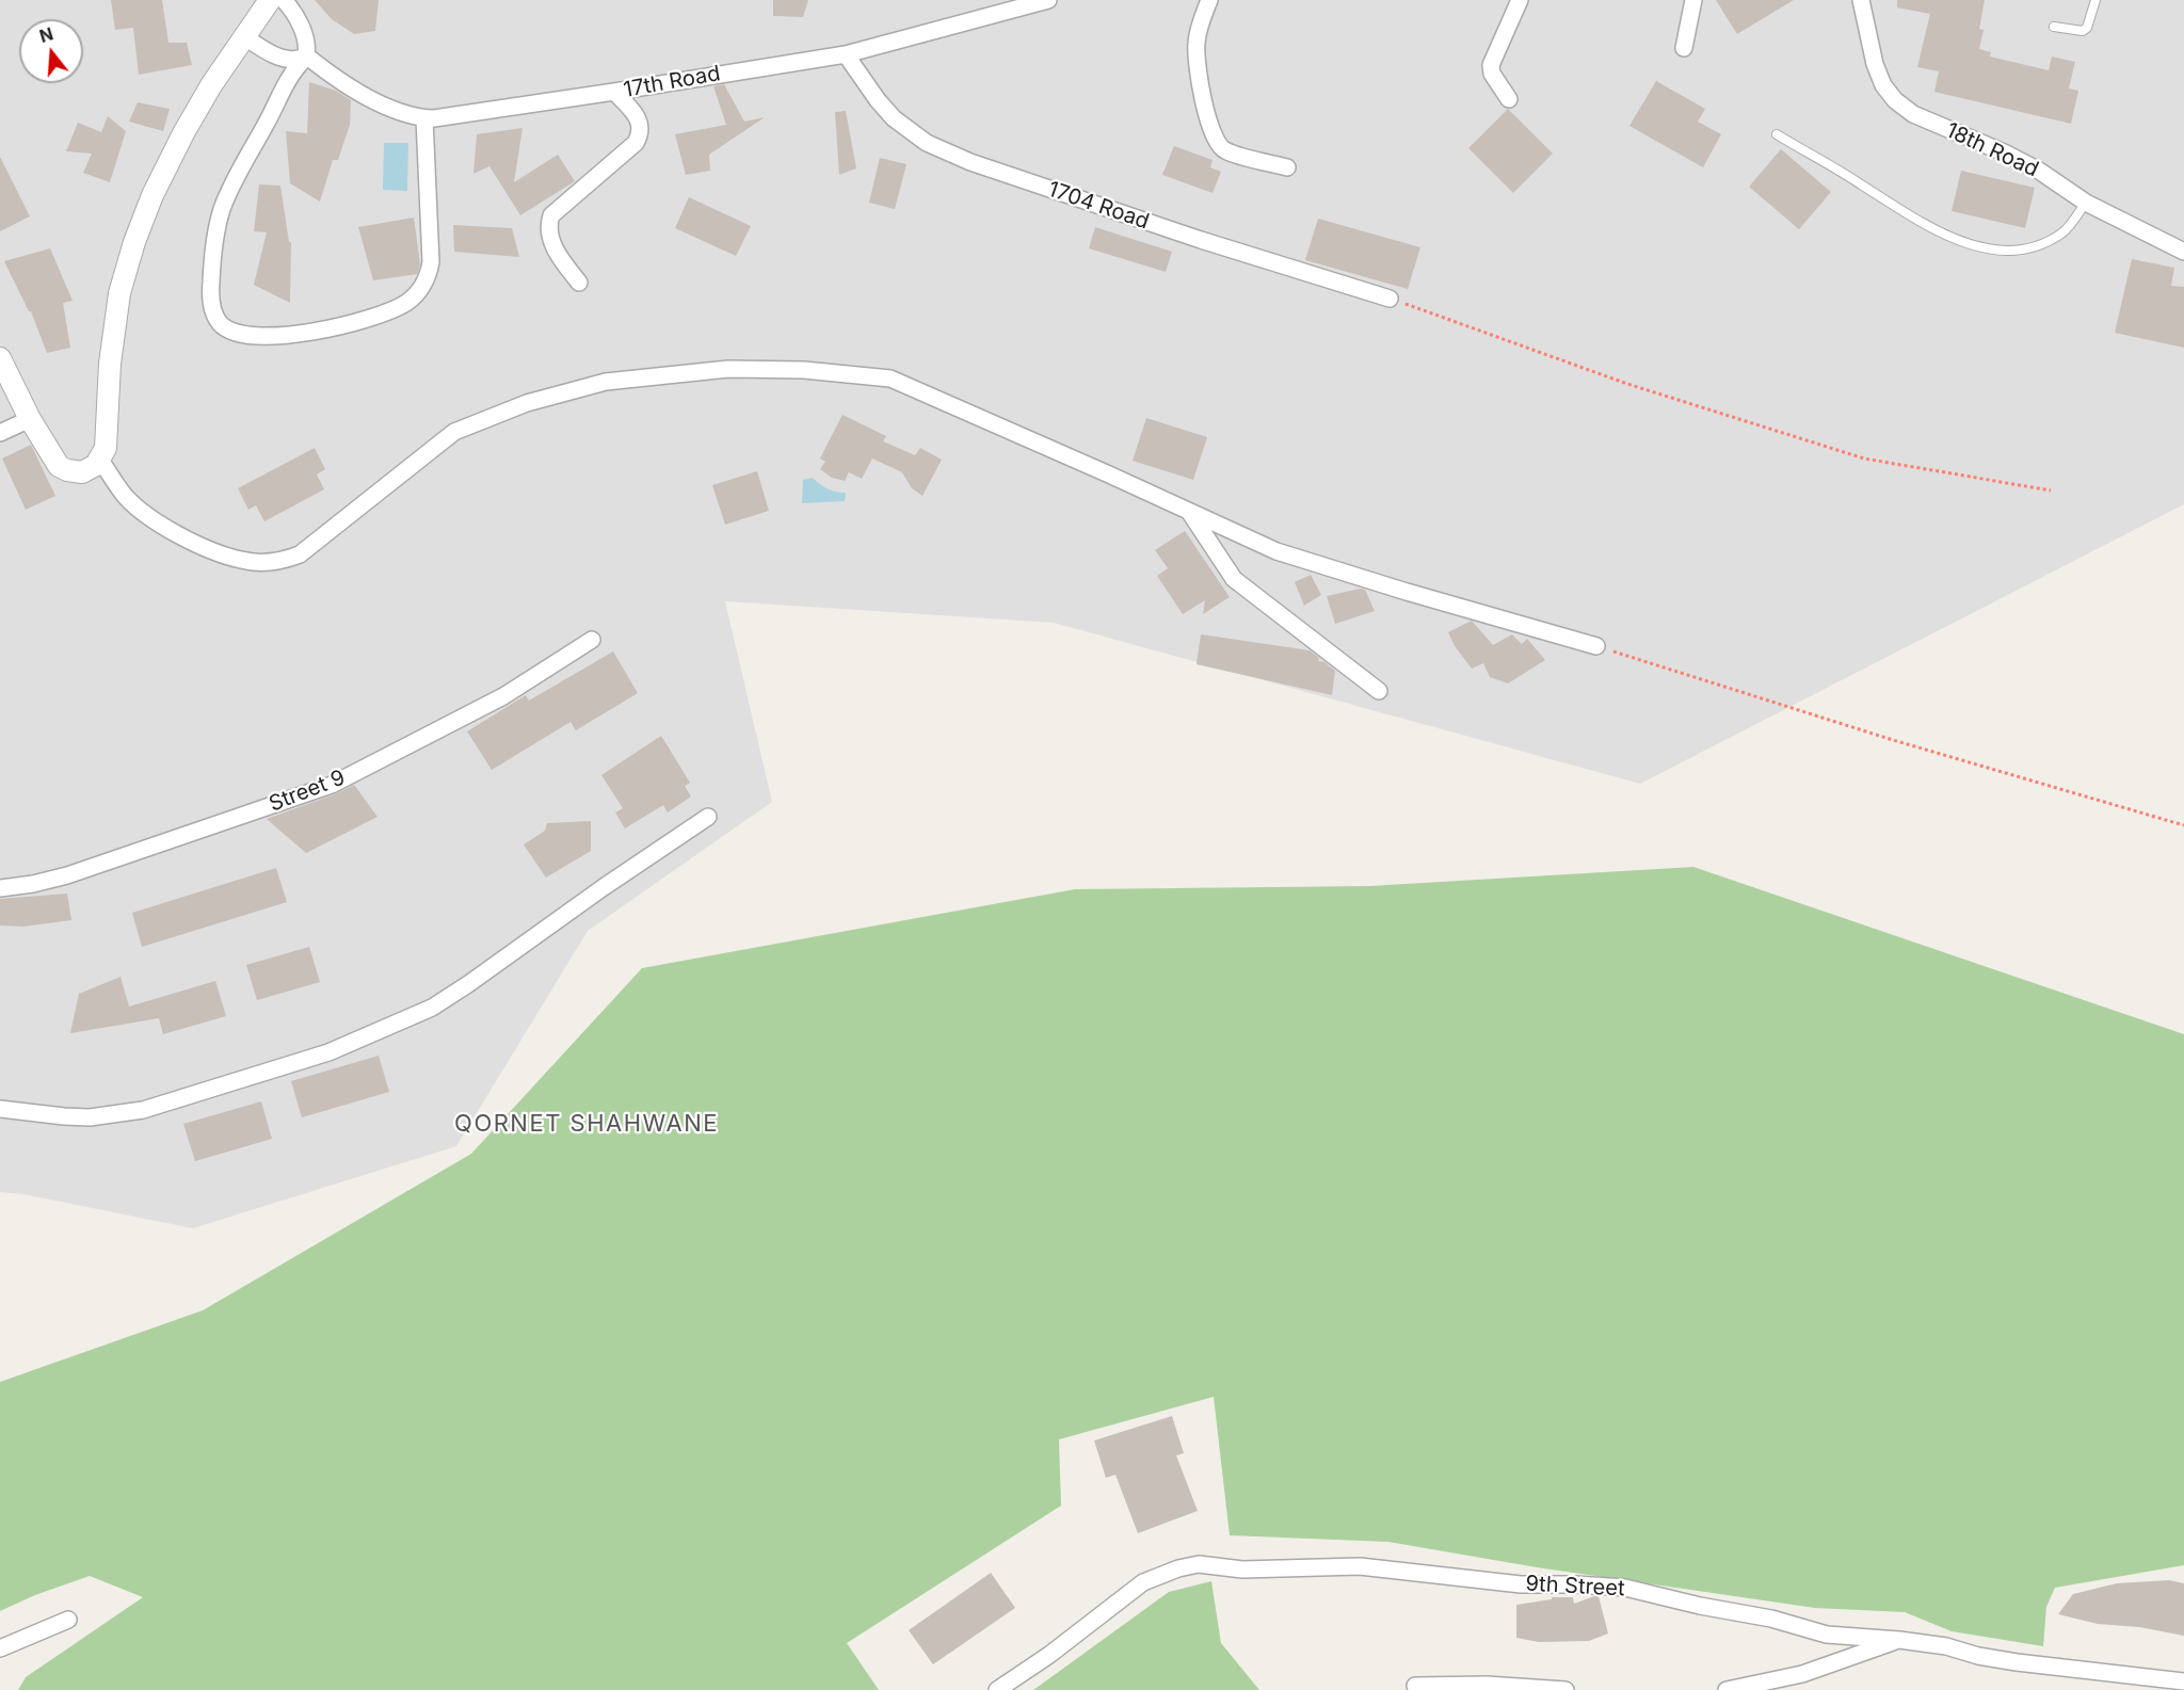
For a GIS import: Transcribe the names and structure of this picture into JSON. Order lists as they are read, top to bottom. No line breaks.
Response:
{"streets":{"street":["17th Road","18th Road","1704 Road","Street 9","9th Street"]},"crossings":[["17th Road","1704 Road"]],"districts":["QORNET SHAHWANE"],"north":"top"}
